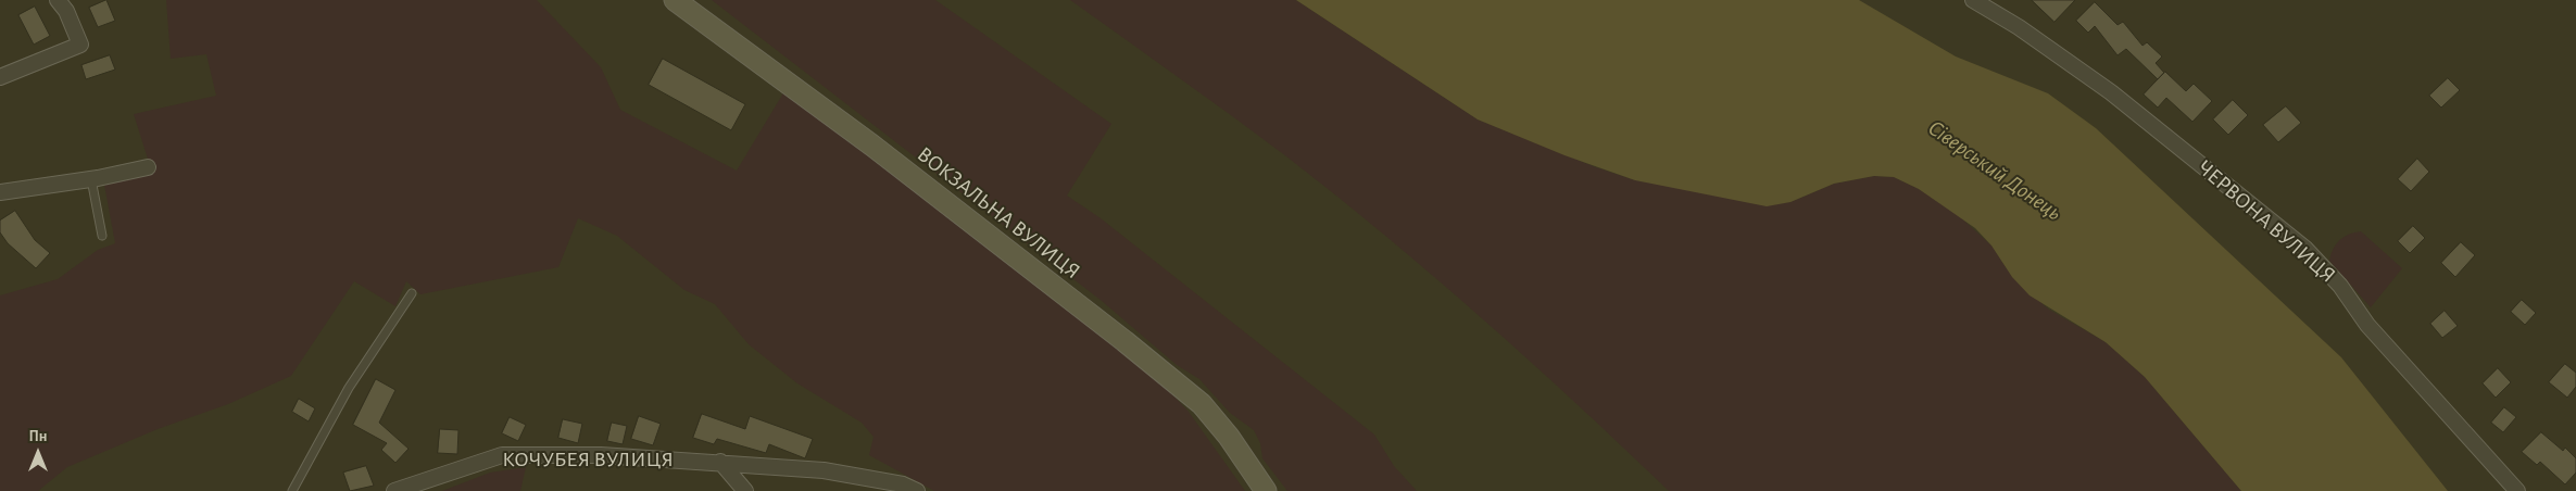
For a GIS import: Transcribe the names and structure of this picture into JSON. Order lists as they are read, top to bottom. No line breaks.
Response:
{"streets":{"main road":["ВОКЗАЛЬНА ВУЛИЦЯ"],"street":["ЧЕРВОНА ВУЛИЦЯ","КОЧУБЕЯ ВУЛИЦЯ"]},"water":["Сіверський Донець"],"north":"top"}
